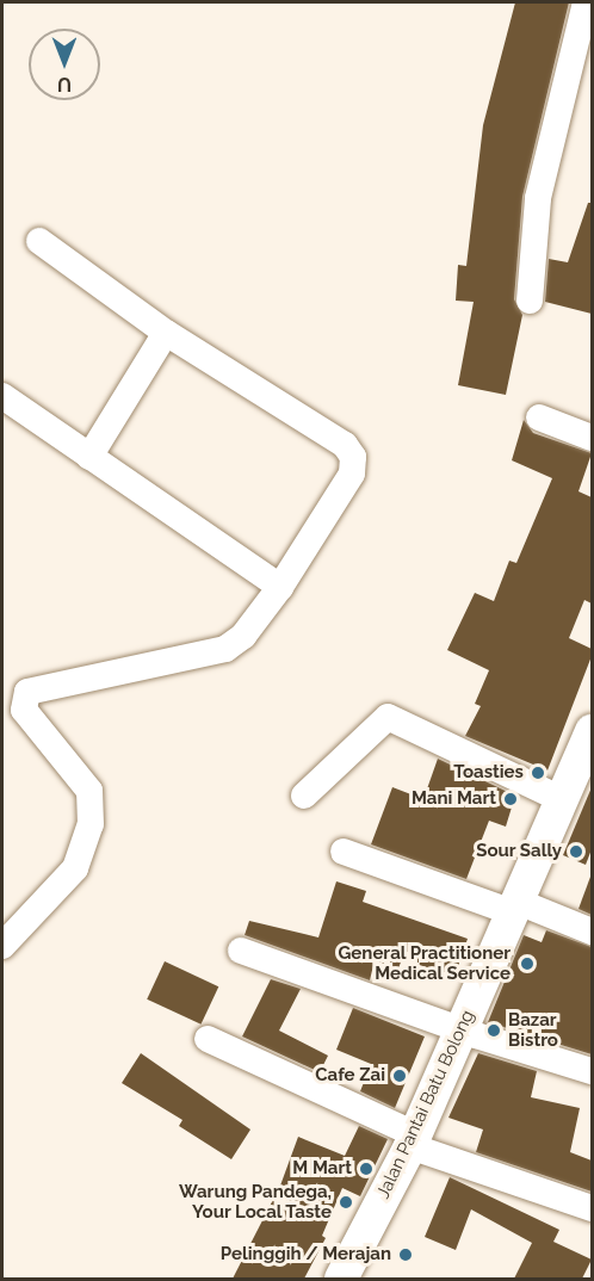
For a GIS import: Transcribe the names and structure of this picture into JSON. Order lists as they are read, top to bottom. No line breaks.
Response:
{"streets":{"street":["Jalan Pantai Batu Bolong"]},"places":["Toasties","Mani Mart","Sour Sally","General Practitioner Medical Service","Bazar Bistro","Cafe Zai","M Mart","Warung Pandega, Your Local Taste","Pelinggih / Merajan"],"north":"bottom"}
